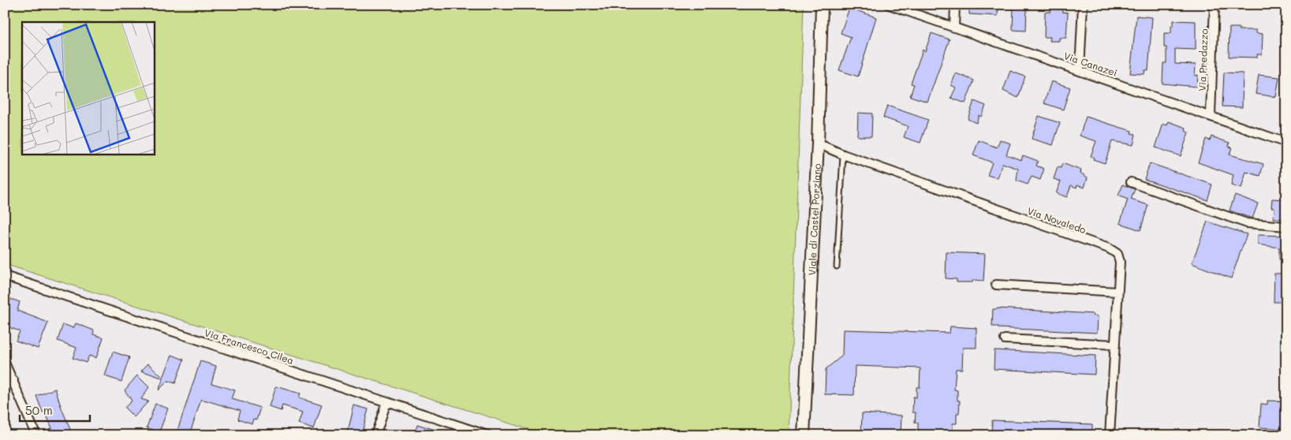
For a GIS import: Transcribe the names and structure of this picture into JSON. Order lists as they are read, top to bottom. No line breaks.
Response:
{"streets":{"street":["Via Predazzo","Via Canazei","Viale di Castel Porziano","Via Novaledo","Via Francesco Cilea"]},"crossings":[["Via Predazzo","Via Canazei"],["Viale di Castel Porziano","Via Novaledo"]],"scale_bar":"50 m"}
